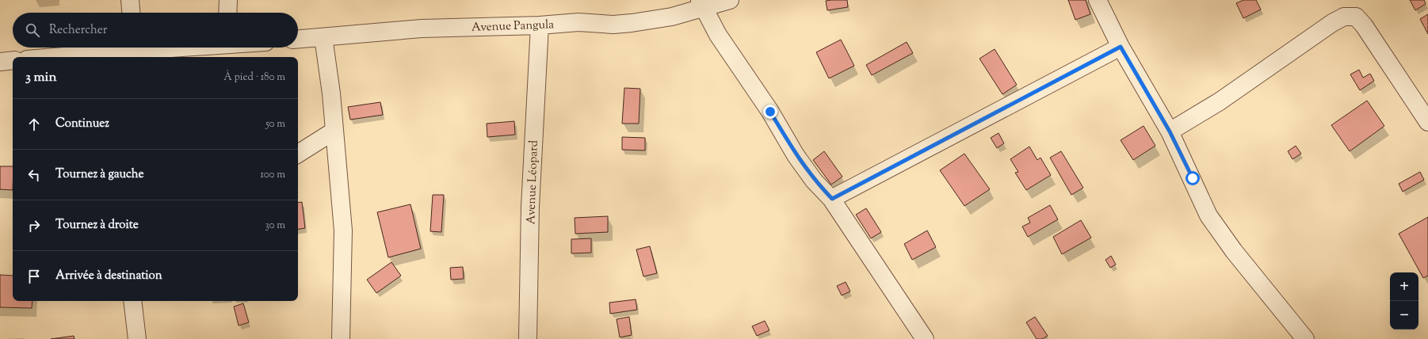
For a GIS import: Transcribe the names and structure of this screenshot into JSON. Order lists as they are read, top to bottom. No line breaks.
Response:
{"streets":{"street":["Avenue Pangula","Avenue Léopard"]},"crossings":[["Avenue Pangula","Avenue Léopard"]],"page":{"search":"Rechercher","heading":["3 min","À pied · 180 m"],"list":[["Continuez","50 m"],["Tournez à gauche","100 m"],["Tournez à droite","30 m"],"Arrivée à destination"],"map_buttons":["+","−"]}}
